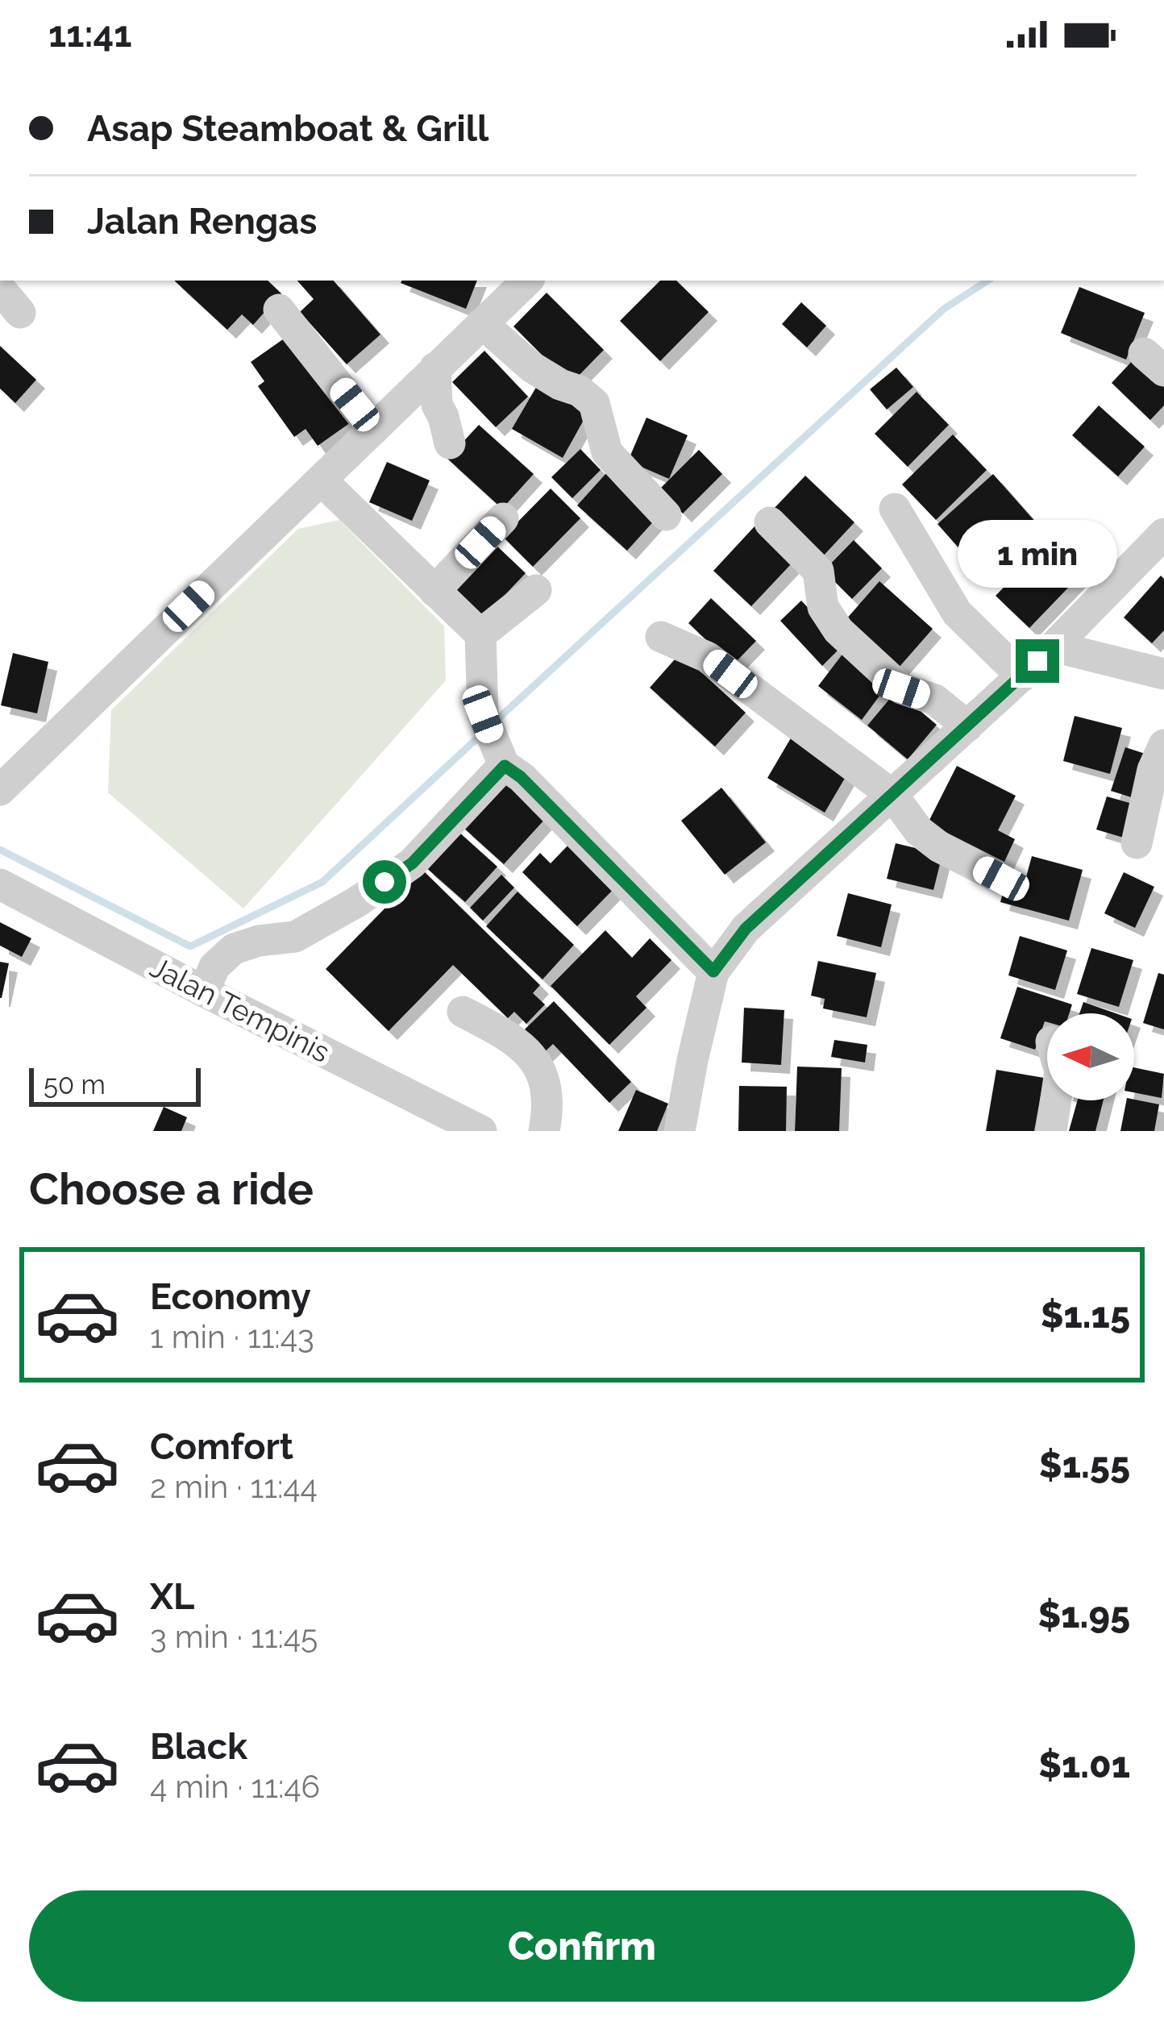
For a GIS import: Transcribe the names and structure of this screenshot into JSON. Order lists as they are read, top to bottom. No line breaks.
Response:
{"streets":{"street":["Jalan Tempinis"]},"scale_bar":"50 m","north":"left","page":{"status":"11:41","banner":["Asap Steamboat & Grill","Jalan Rengas"],"bubble":"1 min","scale":"50 m","heading":"Choose a ride","list":[{"name":"Economy","note":"1 min · 11:43","value":"$1.15"},{"name":"Comfort","note":"2 min · 11:44","value":"$1.55"},{"name":"XL","note":"3 min · 11:45","value":"$1.95"},{"name":"Black","note":"4 min · 11:46","value":"$1.01"}],"buttons":"Confirm"}}
